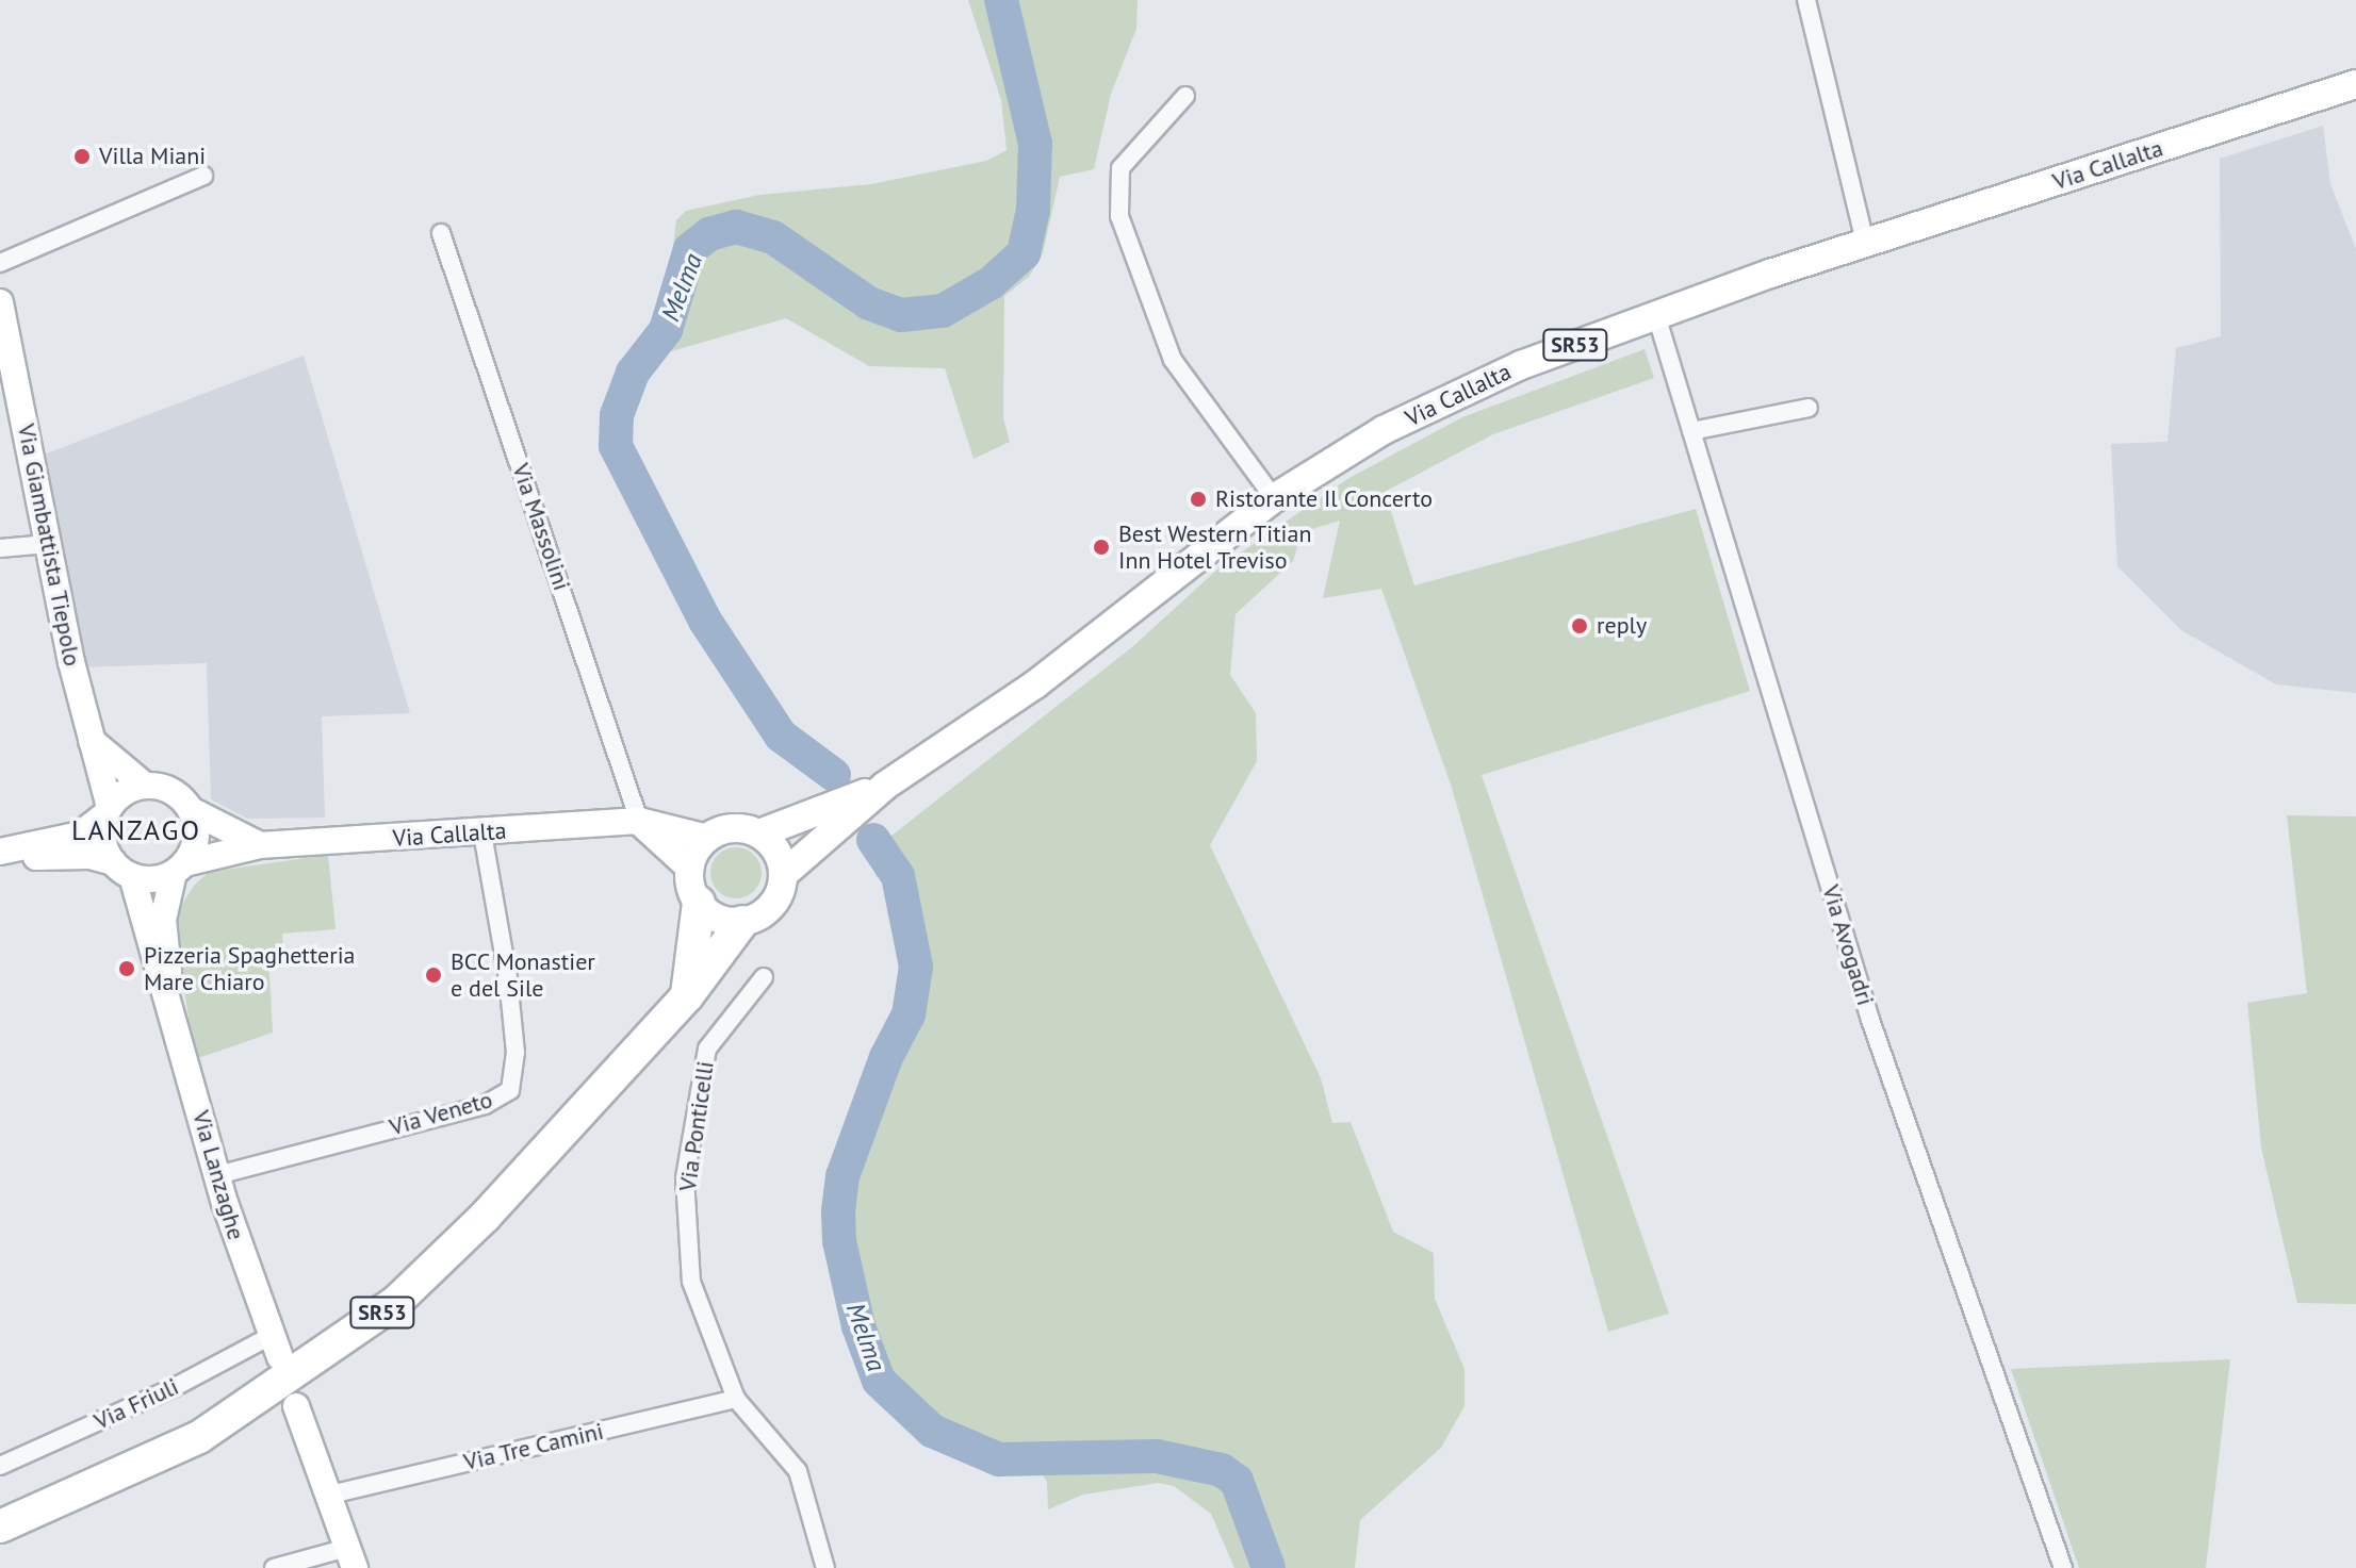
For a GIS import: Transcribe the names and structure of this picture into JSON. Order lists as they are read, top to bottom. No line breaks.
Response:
{"streets":{"highway":["SR53"],"main road":["Via Callalta"],"street":["Via Massolini","Via Giambattista Tiepolo","Via Avogadri","Via Veneto","Via Ponticelli","Via Lanzaghe","Via Friuli","Via Tre Camini"]},"crossings":[["Via Callalta","SR53"],["Via Callalta","Via Massolini"],["Via Callalta","Via Giambattista Tiepolo"],["Via Callalta","Via Avogadri"],["Via Callalta","Via Veneto"],["Via Callalta","Via Lanzaghe"],["Via Giambattista Tiepolo","Via Lanzaghe"],["Via Veneto","Via Lanzaghe"],["Via Ponticelli","Via Tre Camini"],["Via Lanzaghe","Via Friuli"]],"districts":["LANZAGO"],"water":["Melma"],"places":["Villa Miani","Ristorante Il Concerto","Best Western Titian Inn Hotel Treviso","reply","Pizzeria Spaghetteria Mare Chiaro","BCC Monastier e del Sile"]}
